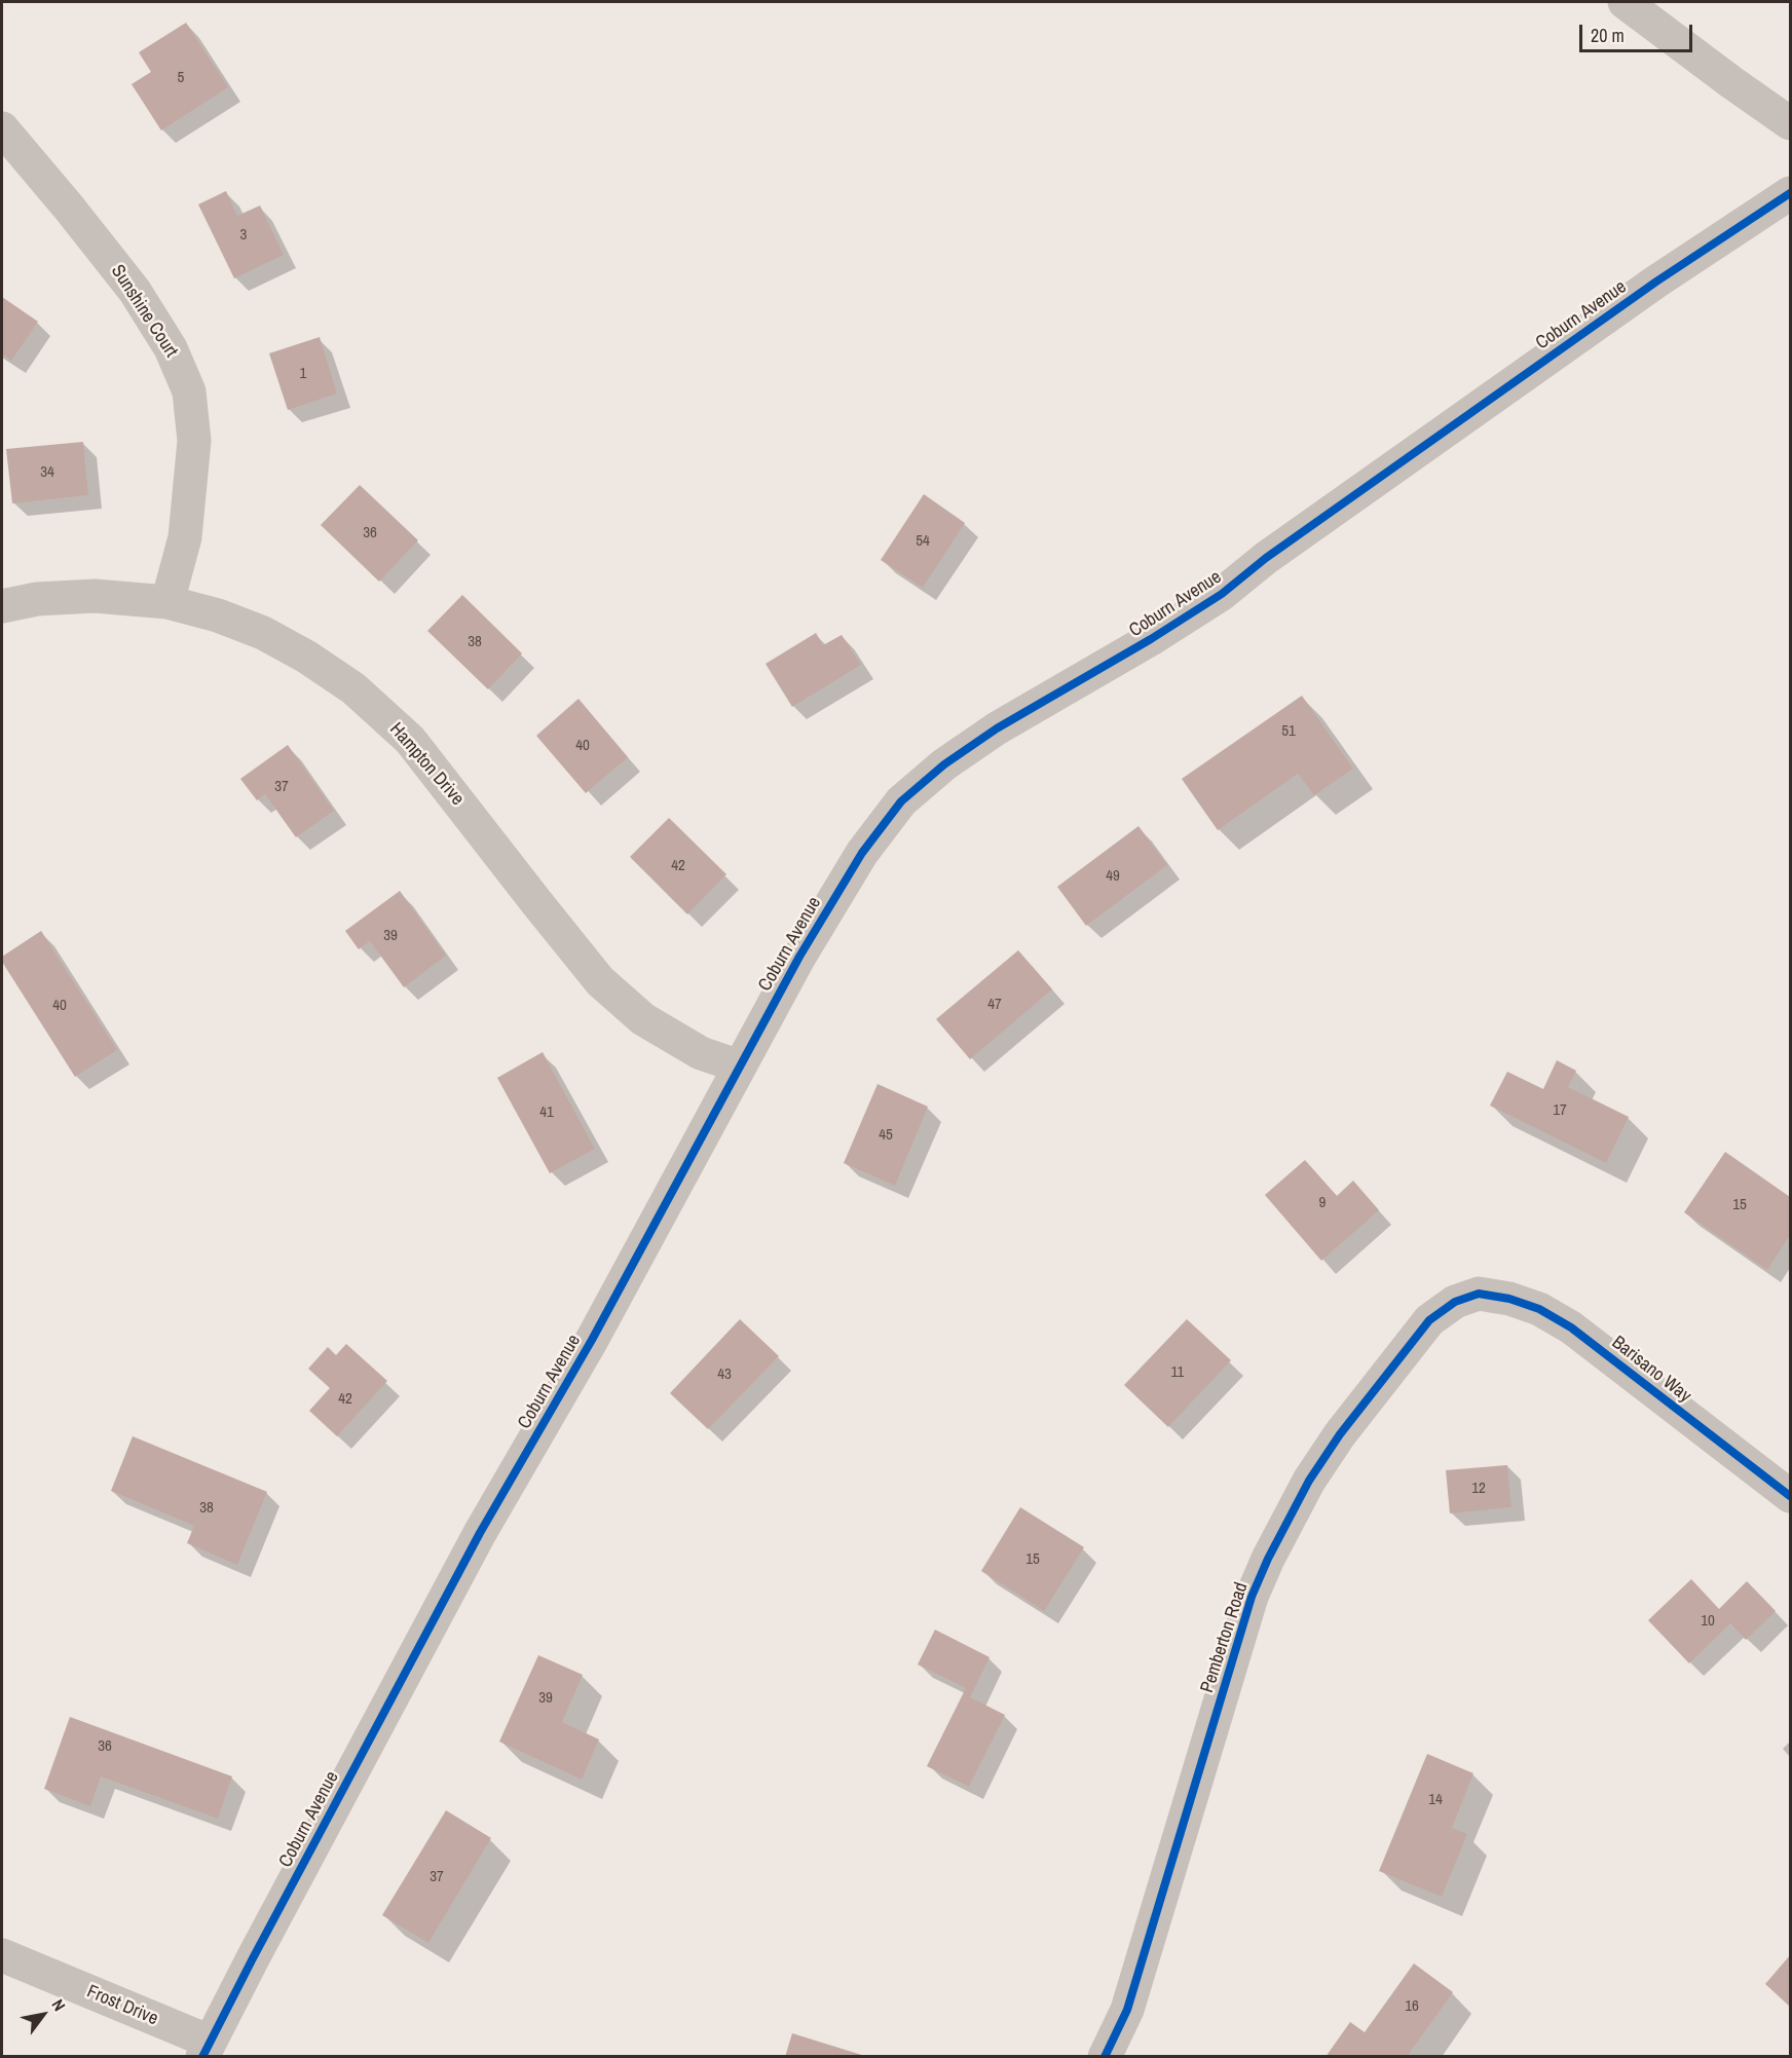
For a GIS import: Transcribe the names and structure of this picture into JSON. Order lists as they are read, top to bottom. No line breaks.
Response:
{"streets":{"street":["Sunshine Court","Coburn Avenue","Hampton Drive","Barisano Way","Pemberton Road","Frost Drive"]},"crossings":[["Sunshine Court","Hampton Drive"],["Coburn Avenue","Hampton Drive"],["Coburn Avenue","Frost Drive"],["Barisano Way","Pemberton Road"]],"house_numbers":["5","3","1","34","36","54","38","51","40","37","42","49","39","47","40","17","41","45","9","15","11","43","42","12","38","15","10","39","36","14","37","16"],"scale_bar":"20 m","north":"top right"}
